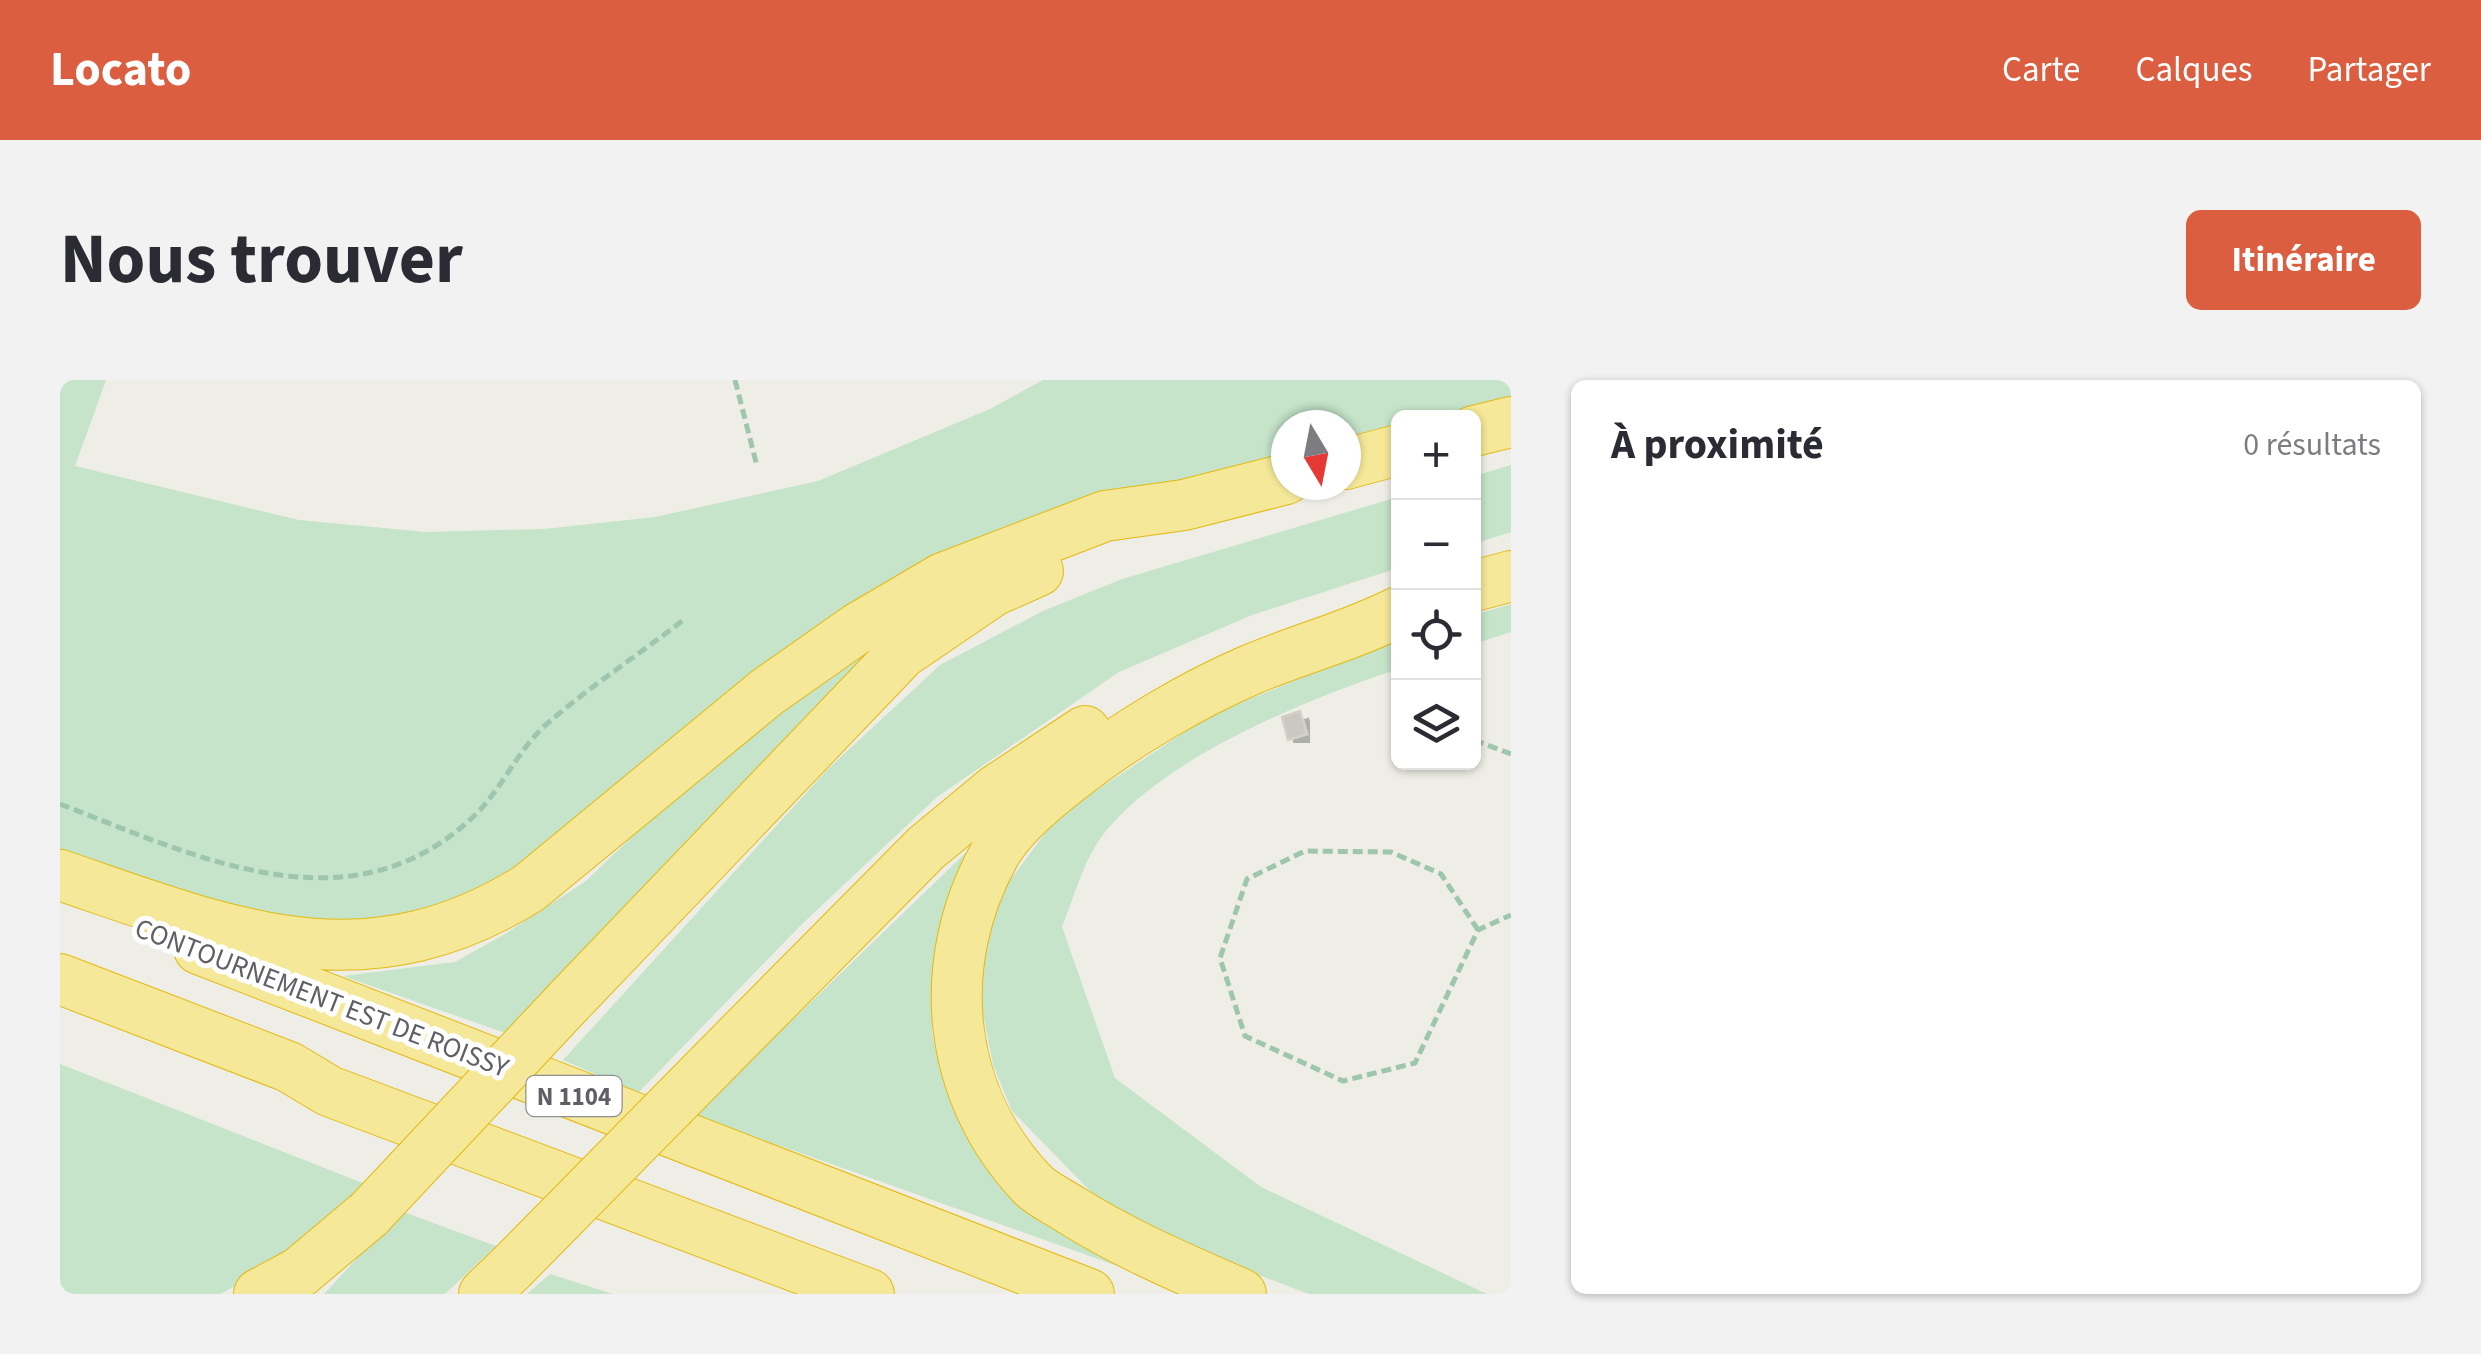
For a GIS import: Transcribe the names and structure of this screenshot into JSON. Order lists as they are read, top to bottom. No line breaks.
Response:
{"streets":{"highway":["CONTOURNEMENT EST DE ROISSY","N 1104"]},"north":"bottom","page":{"header":"Locato","nav":["Carte","Calques","Partager"],"title":"Nous trouver","buttons":"Itinéraire","heading":["À proximité","0 résultats"],"map_buttons":["+","−"]}}
